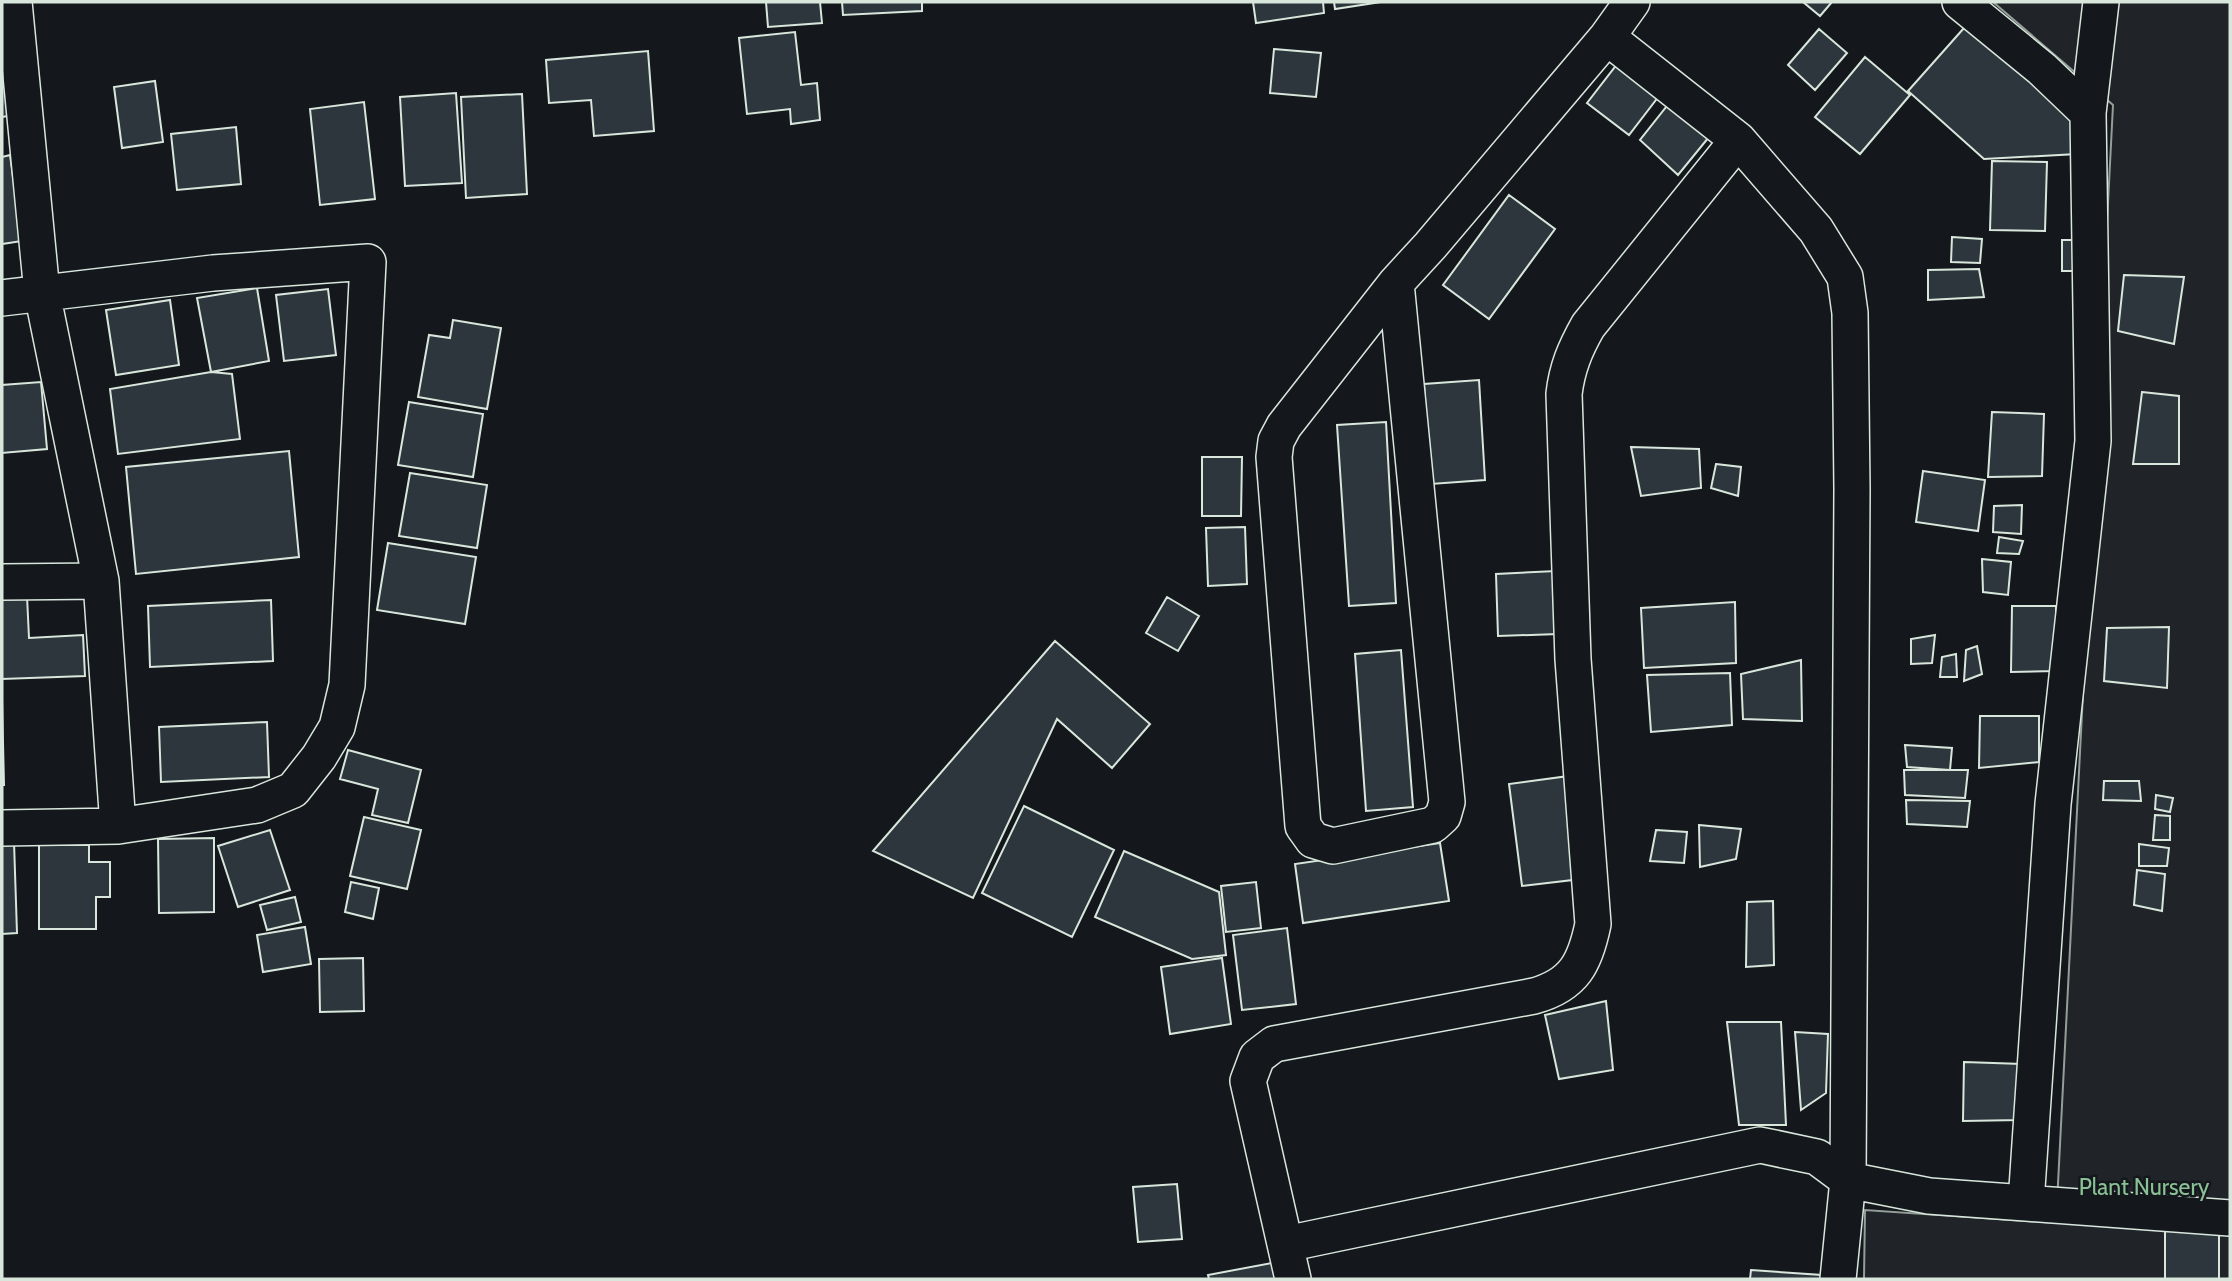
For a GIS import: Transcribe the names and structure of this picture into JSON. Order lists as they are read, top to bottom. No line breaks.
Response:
{"parks":["Plant Nursery"]}
